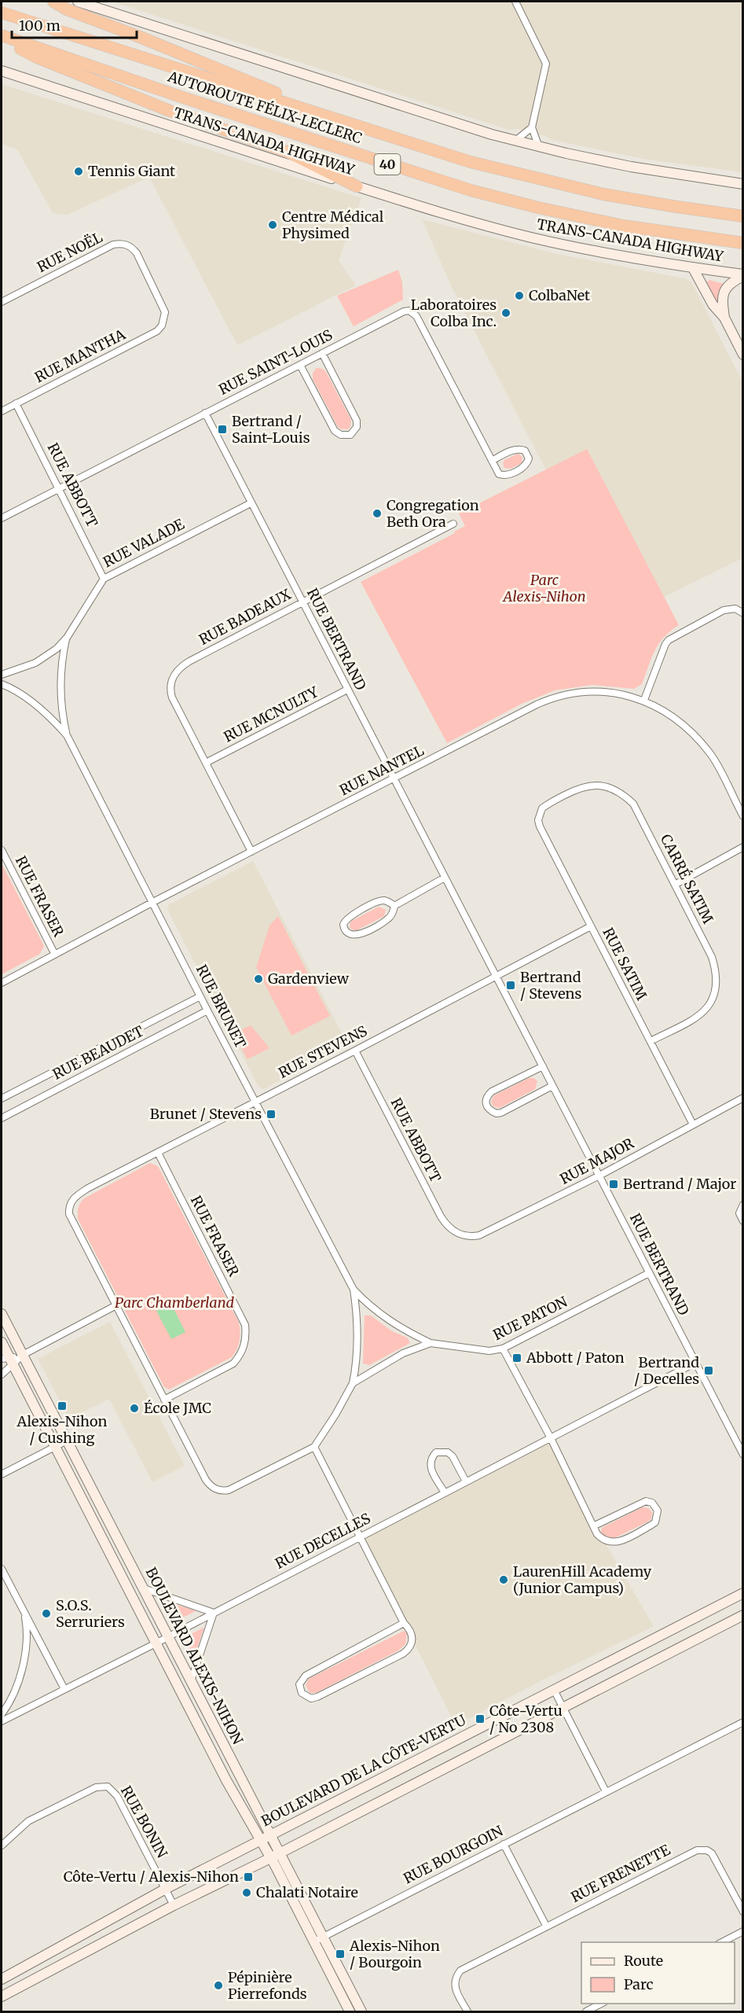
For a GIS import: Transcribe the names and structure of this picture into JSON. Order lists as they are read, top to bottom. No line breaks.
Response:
{"streets":{"highway":["AUTOROUTE FÉLIX-LECLERC","40"],"main road":["TRANS-CANADA HIGHWAY","BOULEVARD ALEXIS-NIHON","BOULEVARD DE LA CÔTE-VERTU"],"street":["RUE NOËL","RUE MANTHA","RUE SAINT-LOUIS","RUE ABBOTT","RUE VALADE","RUE BADEAUX","RUE BERTRAND","RUE MCNULTY","RUE NANTEL","CARRÉ SATIM","RUE FRASER","RUE SATIM","RUE BRUNET","RUE STEVENS","RUE BEAUDET","RUE MAJOR","RUE PATON","RUE DECELLES","RUE BONIN","RUE BOURGOIN","RUE FRENETTE"]},"crossings":[["RUE NOËL","RUE MANTHA"],["RUE MANTHA","RUE ABBOTT"],["RUE SAINT-LOUIS","RUE ABBOTT"],["RUE SAINT-LOUIS","RUE BERTRAND"],["RUE ABBOTT","RUE VALADE"],["RUE ABBOTT","RUE STEVENS"],["RUE ABBOTT","RUE MAJOR"],["RUE VALADE","RUE BERTRAND"],["RUE VALADE","RUE BRUNET"],["RUE BADEAUX","RUE BERTRAND"],["RUE BADEAUX","RUE MCNULTY"],["RUE BERTRAND","RUE MCNULTY"],["RUE BERTRAND","RUE NANTEL"],["RUE BERTRAND","RUE STEVENS"],["RUE BERTRAND","RUE MAJOR"],["RUE BERTRAND","RUE PATON"],["RUE BERTRAND","RUE DECELLES"],["RUE NANTEL","RUE FRASER"],["RUE NANTEL","RUE BRUNET"],["CARRÉ SATIM","RUE SATIM"],["RUE FRASER","RUE STEVENS"],["RUE SATIM","RUE STEVENS"],["RUE SATIM","RUE MAJOR"],["RUE BRUNET","RUE STEVENS"],["RUE BRUNET","RUE BEAUDET"],["RUE BRUNET","RUE PATON"],["RUE DECELLES","BOULEVARD ALEXIS-NIHON"],["BOULEVARD ALEXIS-NIHON","BOULEVARD DE LA CÔTE-VERTU"],["BOULEVARD ALEXIS-NIHON","RUE BOURGOIN"],["BOULEVARD DE LA CÔTE-VERTU","RUE BONIN"]],"parks":["Parc Alexis-Nihon","Parc Chamberland"],"places":{"other":["Tennis Giant","Centre Médical Physimed","ColbaNet","Laboratoires Colba Inc.","Congregation Beth Ora","Gardenview","École JMC","LaurenHill Academy (Junior Campus)","S.O.S. Serruriers","Chalati Notaire","Pépinière Pierrefonds"],"transit":["Bertrand / Saint-Louis","Bertrand / Stevens","Brunet / Stevens","Bertrand / Major","Abbott / Paton","Bertrand / Decelles","Alexis-Nihon / Cushing","Côte-Vertu / No 2308","Côte-Vertu / Alexis-Nihon","Alexis-Nihon / Bourgoin"]},"legend":["Route","Parc"],"scale_bar":"100 m"}
